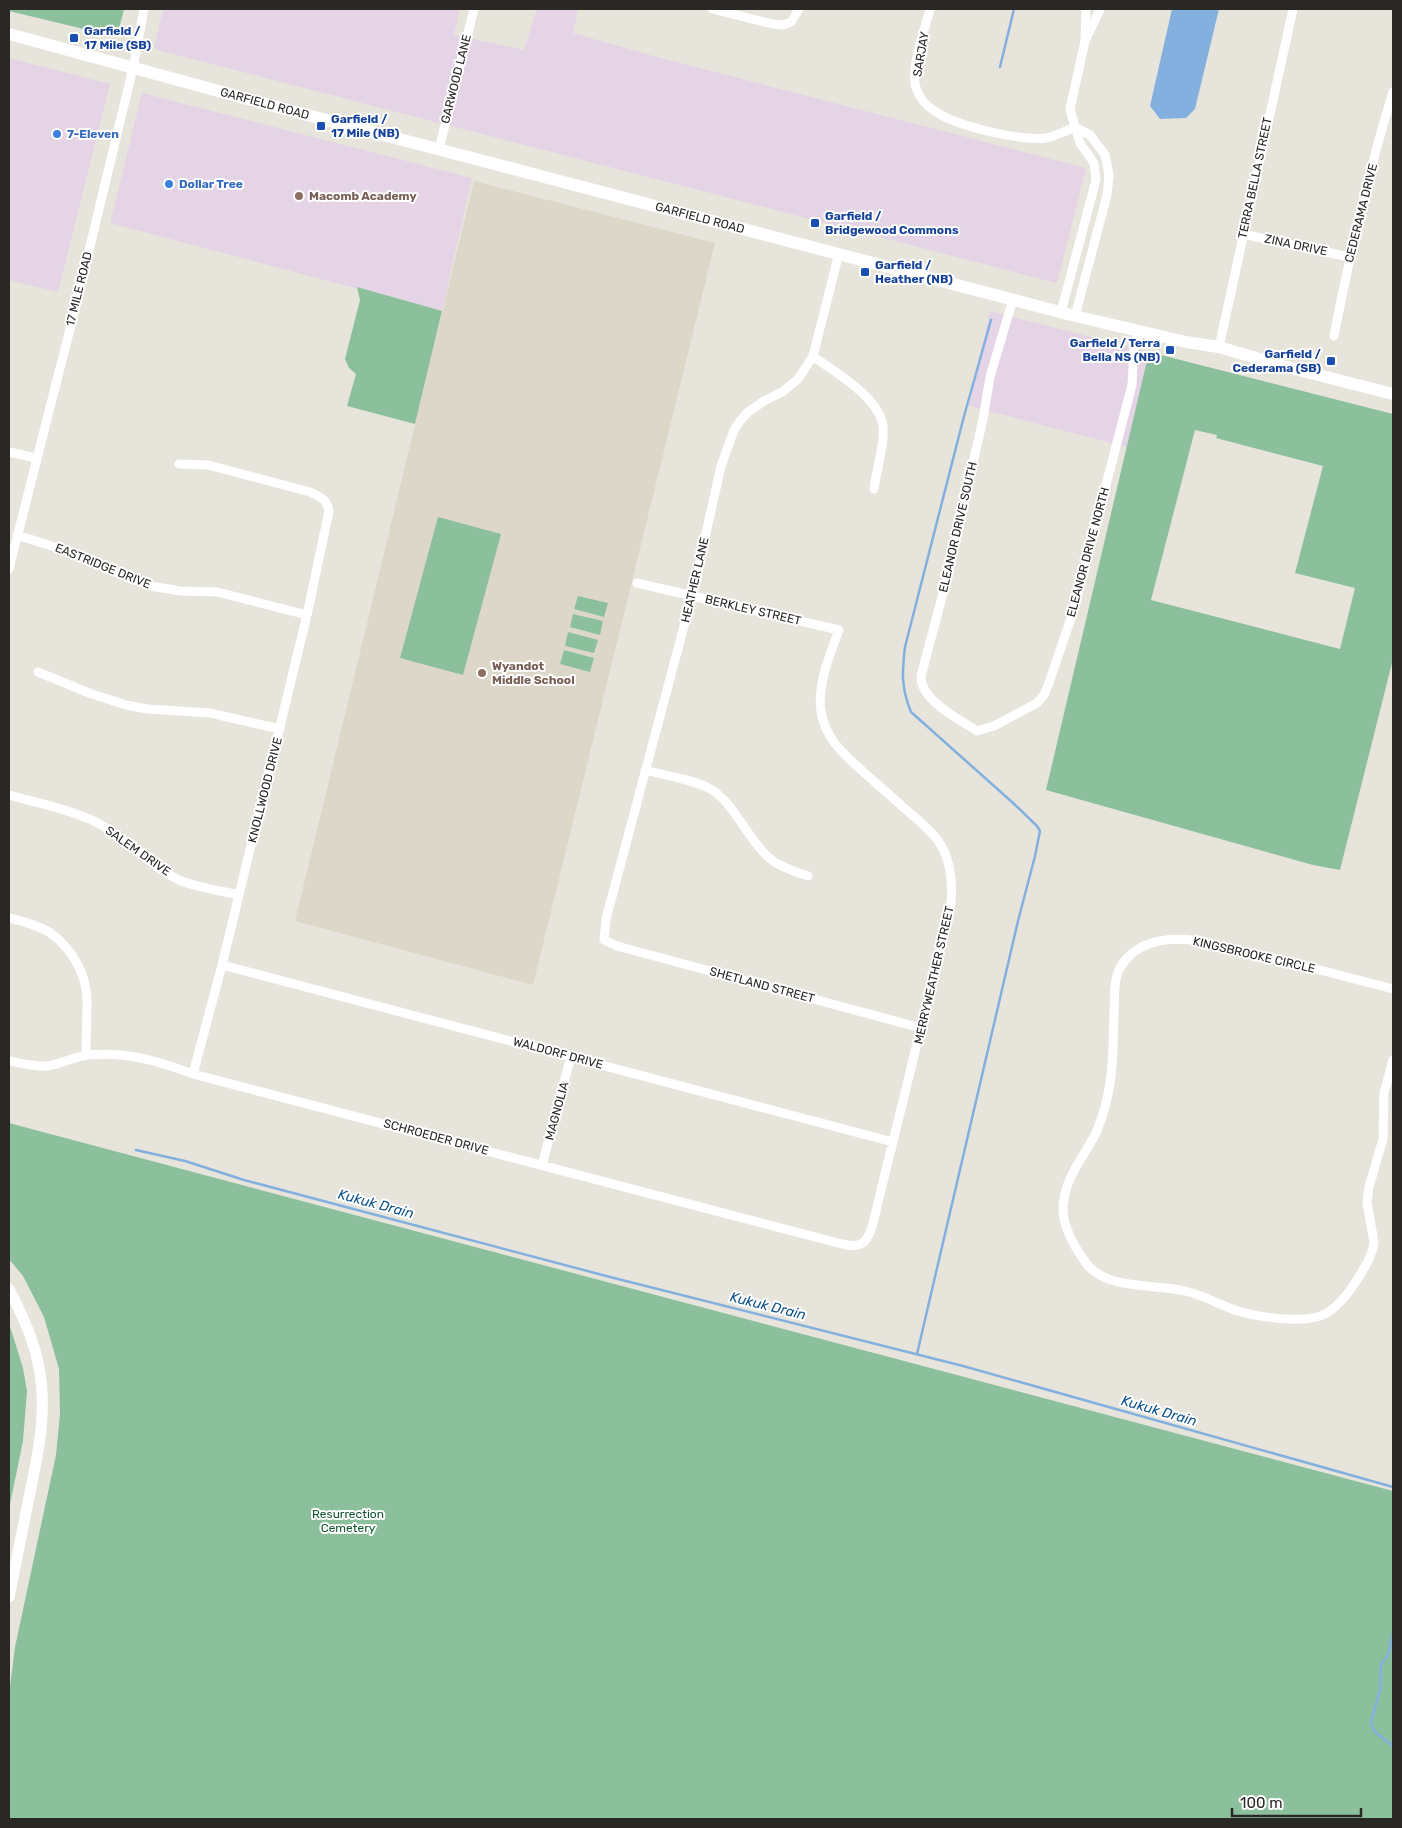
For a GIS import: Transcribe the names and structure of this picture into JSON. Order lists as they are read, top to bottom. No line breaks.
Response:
{"streets":{"main road":["GARFIELD ROAD"],"street":["SARJAY","GARWOOD LANE","TERRA BELLA STREET","CEDERAMA DRIVE","ZINA DRIVE","17 MILE ROAD","ELEANOR DRIVE SOUTH","ELEANOR DRIVE NORTH","EASTRIDGE DRIVE","HEATHER LANE","BERKLEY STREET","KNOLLWOOD DRIVE","SALEM DRIVE","KINGSBROOKE CIRCLE","MERRYWEATHER STREET","SHETLAND STREET","WALDORF DRIVE","MAGNOLIA","SCHROEDER DRIVE"]},"crossings":[["GARWOOD LANE","GARFIELD ROAD"],["GARFIELD ROAD","TERRA BELLA STREET"],["GARFIELD ROAD","17 MILE ROAD"],["GARFIELD ROAD","ELEANOR DRIVE SOUTH"],["GARFIELD ROAD","ELEANOR DRIVE NORTH"],["GARFIELD ROAD","HEATHER LANE"],["TERRA BELLA STREET","ZINA DRIVE"],["CEDERAMA DRIVE","ZINA DRIVE"],["17 MILE ROAD","EASTRIDGE DRIVE"],["ELEANOR DRIVE SOUTH","ELEANOR DRIVE NORTH"],["EASTRIDGE DRIVE","KNOLLWOOD DRIVE"],["HEATHER LANE","BERKLEY STREET"],["HEATHER LANE","SHETLAND STREET"],["BERKLEY STREET","MERRYWEATHER STREET"],["KNOLLWOOD DRIVE","SALEM DRIVE"],["KNOLLWOOD DRIVE","WALDORF DRIVE"],["KNOLLWOOD DRIVE","SCHROEDER DRIVE"],["MERRYWEATHER STREET","SHETLAND STREET"],["MERRYWEATHER STREET","WALDORF DRIVE"],["MERRYWEATHER STREET","SCHROEDER DRIVE"],["WALDORF DRIVE","MAGNOLIA"],["MAGNOLIA","SCHROEDER DRIVE"]],"water":["Kukuk Drain"],"parks":["Resurrection Cemetery"],"places":{"transit":["Garfield / 17 Mile (SB)","Garfield / 17 Mile (NB)","Garfield / Bridgewood Commons","Garfield / Heather (NB)","Garfield / Terra Bella NS (NB)","Garfield / Cederama (SB)"],"other":["7-Eleven","Dollar Tree","Macomb Academy","Wyandot Middle School"]},"scale_bar":"100 m"}
